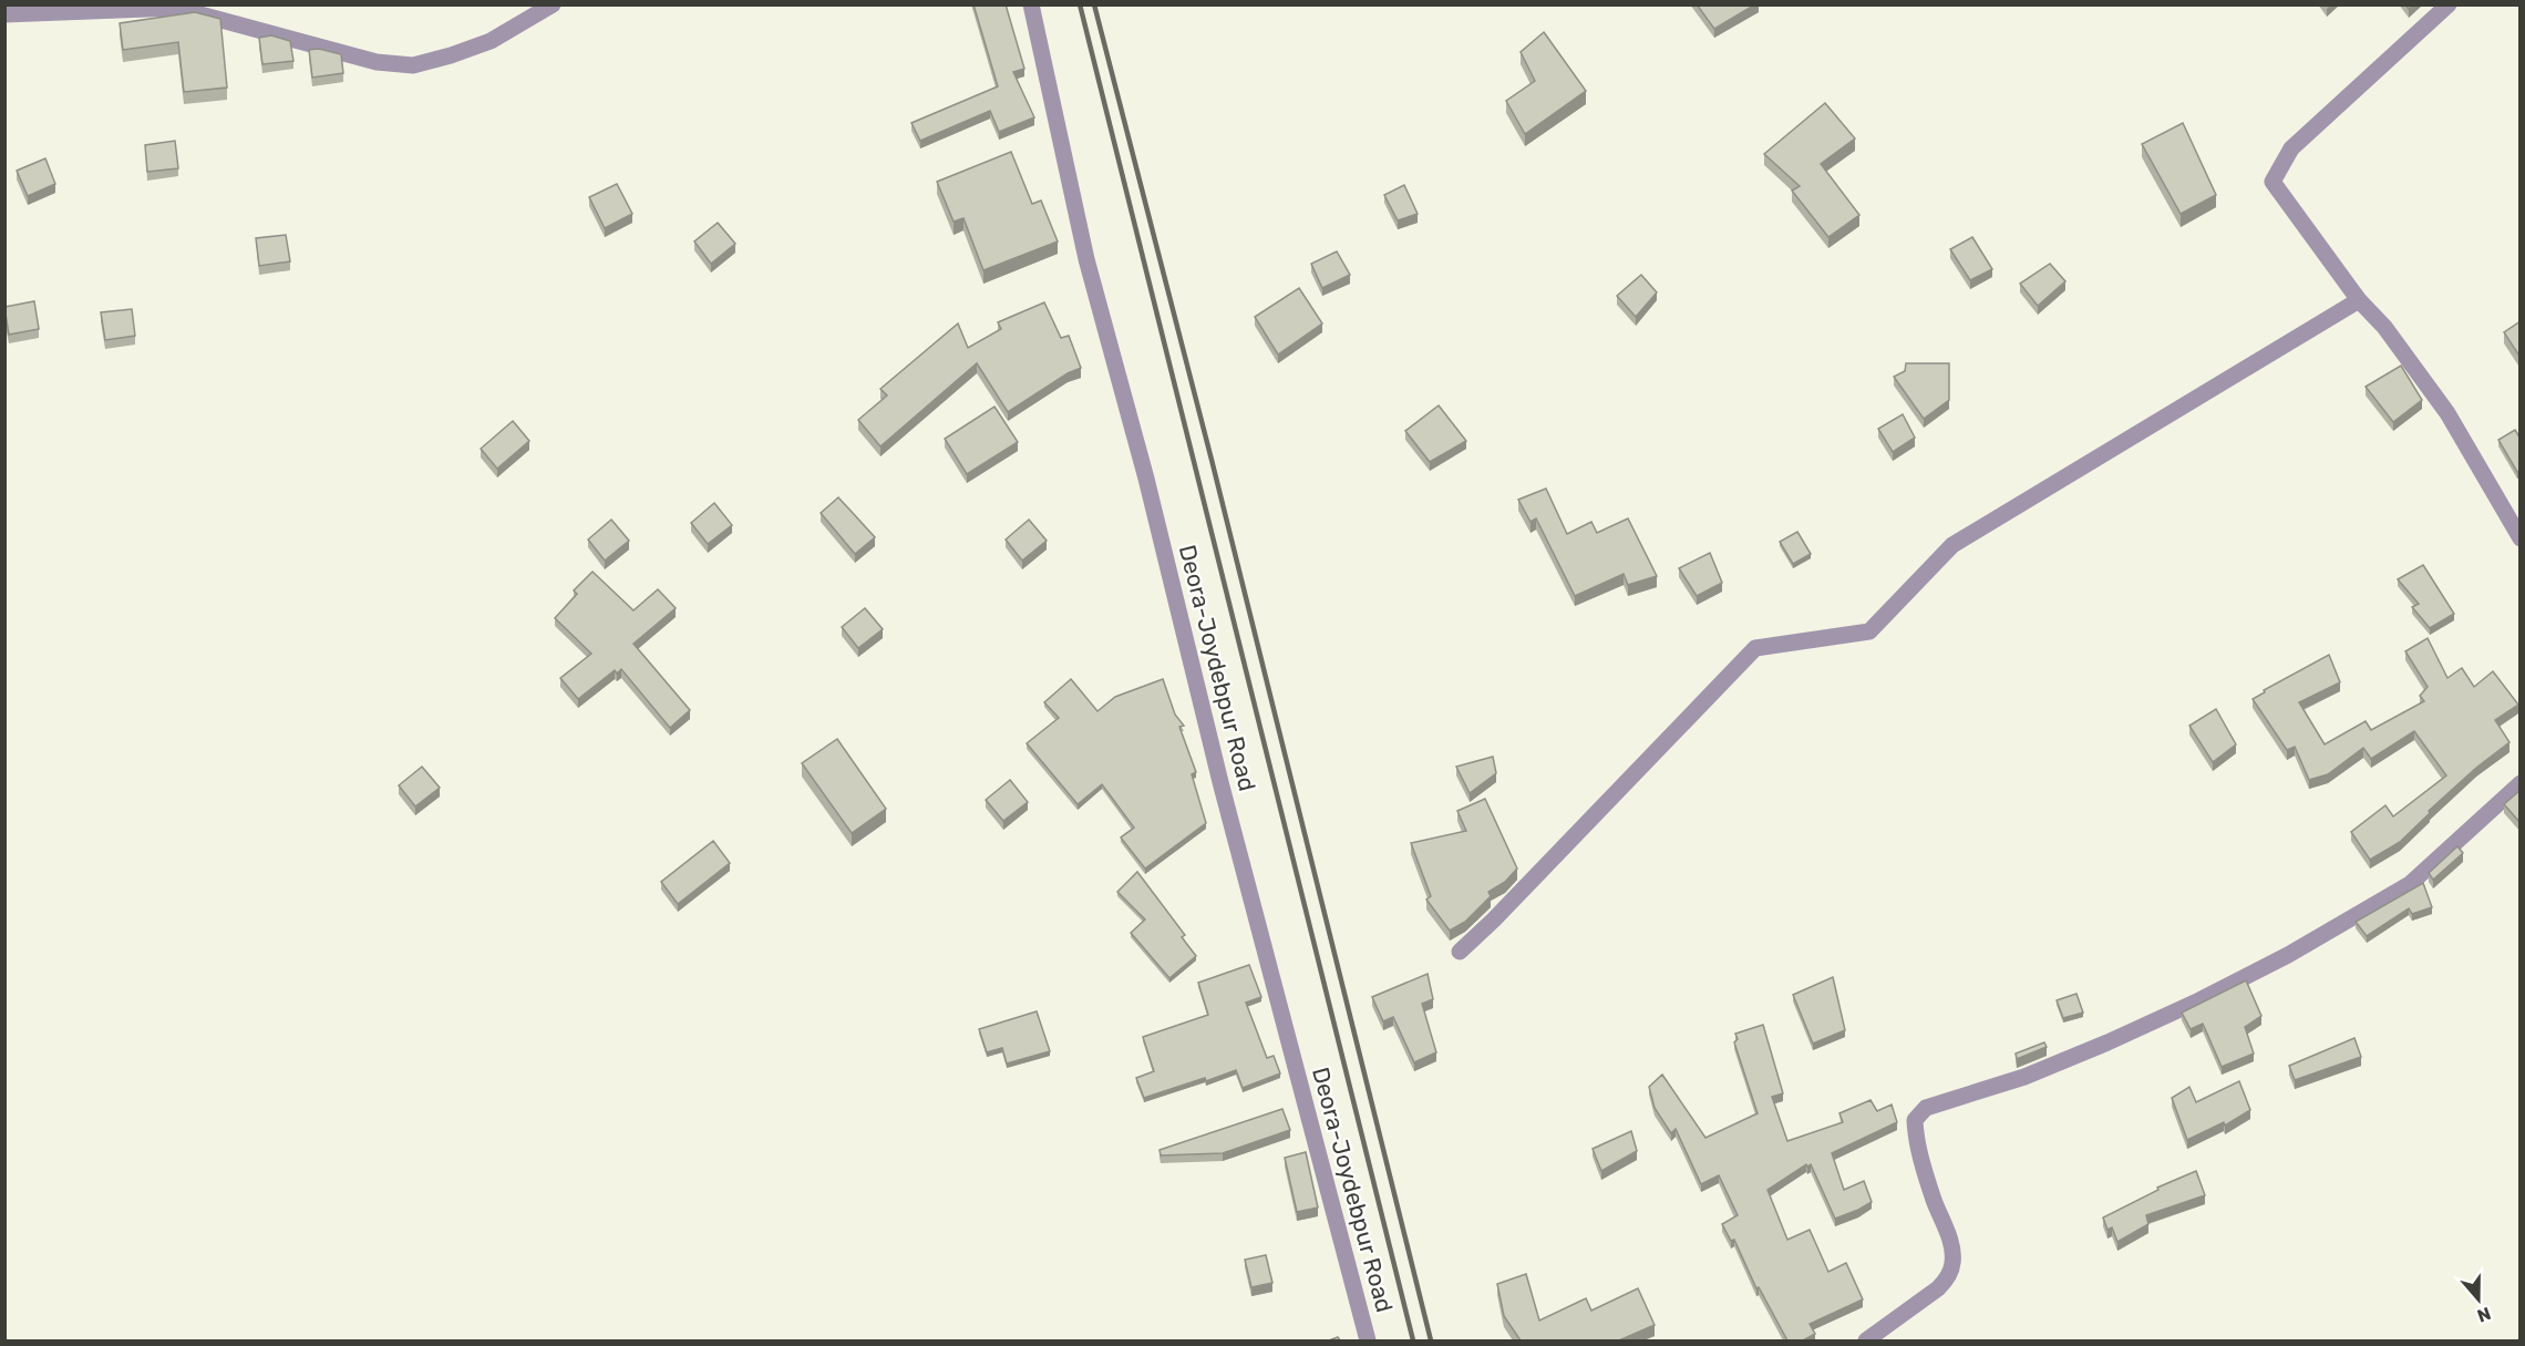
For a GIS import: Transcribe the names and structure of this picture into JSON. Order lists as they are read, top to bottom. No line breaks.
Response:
{"streets":{"street":["Deora-Joydebpur Road"]},"north":"bottom"}
